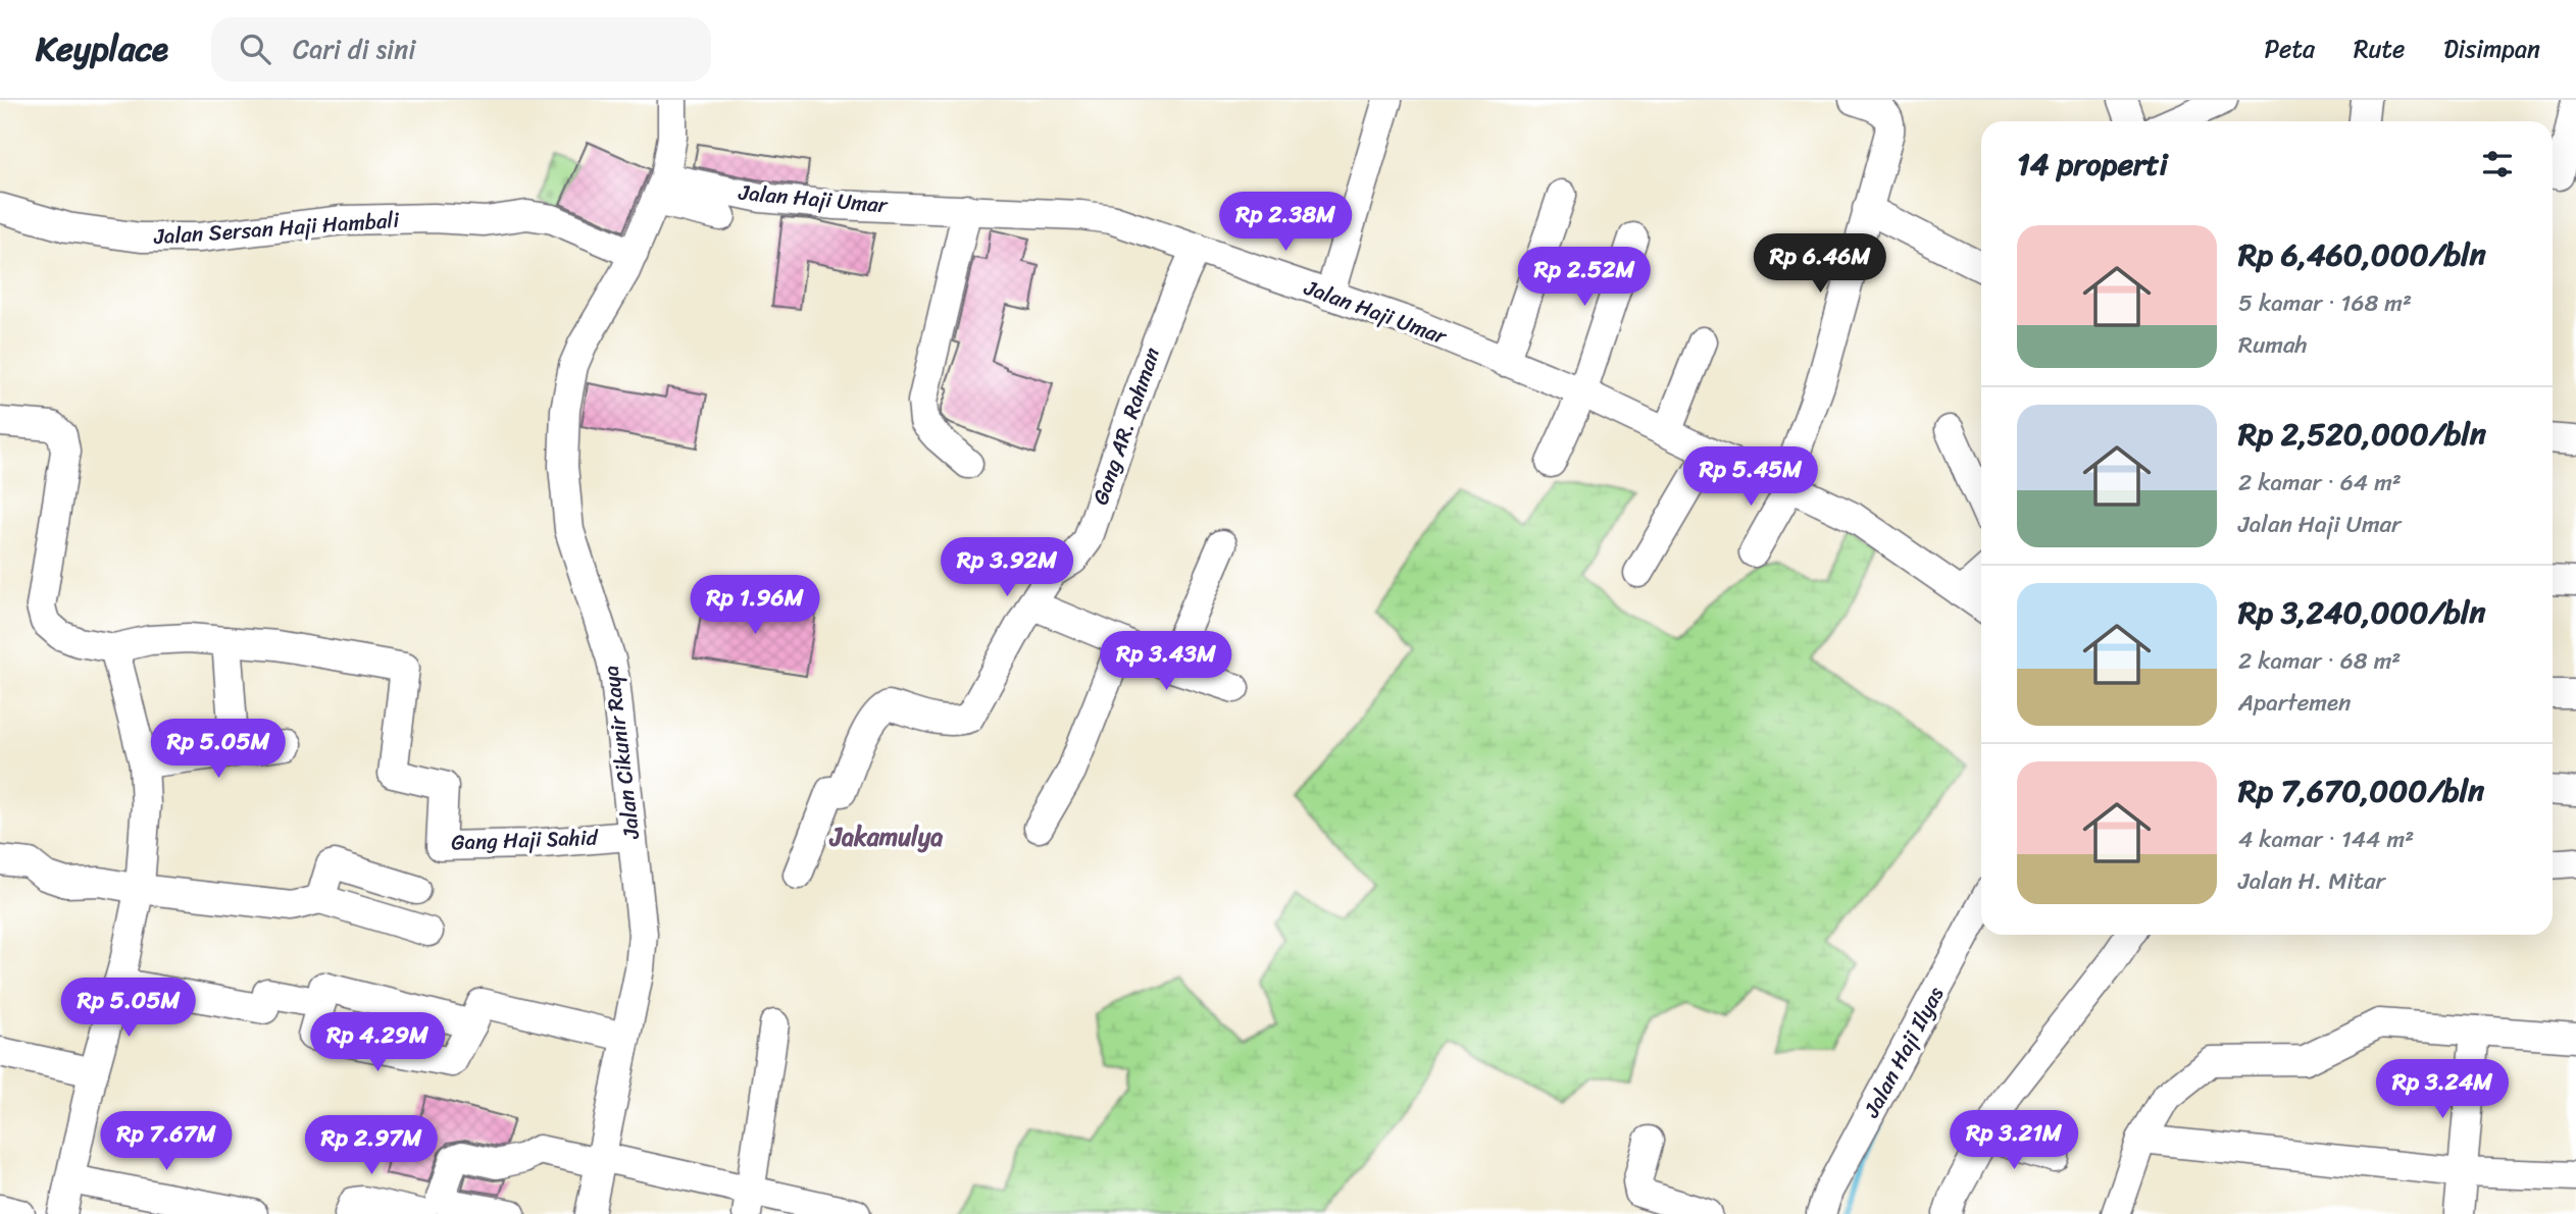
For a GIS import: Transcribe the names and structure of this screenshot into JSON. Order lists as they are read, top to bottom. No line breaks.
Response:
{"streets":{"street":["Jalan Haji Umar","Jalan Sersan Haji Hambali","Gang AR. Rahman","Jalan Cikunir Raya","Gang Haji Sahid","Jalan Haji Ilyas"]},"crossings":[["Jalan Haji Umar","Gang AR. Rahman"],["Jalan Haji Umar","Jalan Cikunir Raya"],["Jalan Sersan Haji Hambali","Jalan Cikunir Raya"],["Jalan Cikunir Raya","Gang Haji Sahid"]],"districts":["Jakamulya"],"page":{"header":"Keyplace","search":"Cari di sini","nav":["Peta","Rute","Disimpan"],"heading":"14 properti","price":["Rp 2.38M","Rp 6.46M","Rp 2.52M","Rp 5.45M","Rp 3.92M","Rp 1.96M","Rp 3.43M","Rp 5.05M","Rp 5.05M","Rp 4.29M","Rp 3.24M","Rp 3.21M","Rp 7.67M","Rp 2.97M"],"list":[{"name":"Rp 6,460,000/bln","note":"5 kamar · 168 m² · Rumah"},{"name":"Rp 2,520,000/bln","note":"2 kamar · 64 m² · Jalan Haji Umar"},{"name":"Rp 3,240,000/bln","note":"2 kamar · 68 m² · Apartemen"},{"name":"Rp 7,670,000/bln","note":"4 kamar · 144 m² · Jalan H. Mitar"}]}}
